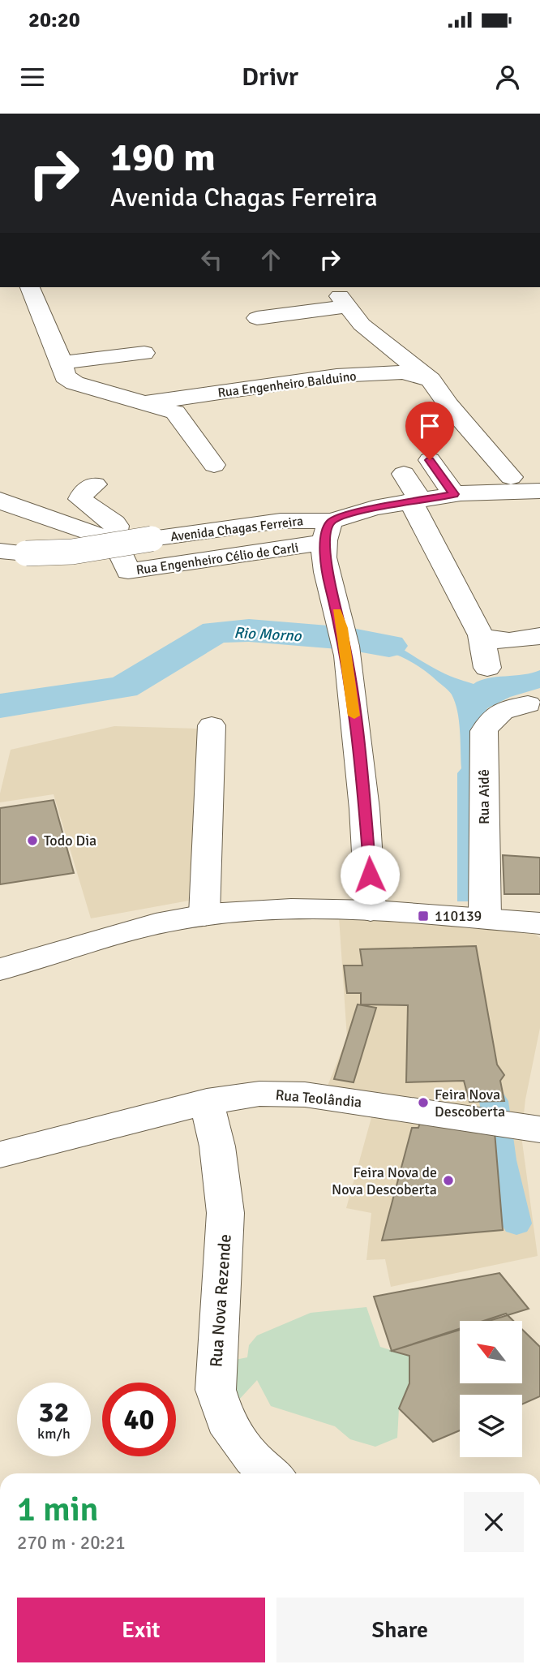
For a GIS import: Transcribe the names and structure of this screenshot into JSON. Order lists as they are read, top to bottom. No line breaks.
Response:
{"streets":{"street":["Rua Engenheiro Balduino","Avenida Chagas Ferreira","Rua Engenheiro Célio de Carli","Rua Aidê","Rua Teolândia","Rua Nova Rezende"]},"crossings":[["Avenida Chagas Ferreira","Rua Engenheiro Célio de Carli"],["Rua Teolândia","Rua Nova Rezende"]],"water":["Rio Morno"],"places":{"other":["Todo Dia","Feira Nova Descoberta","Feira Nova de Nova Descoberta"],"transit":["110139"]},"north":"top left","page":{"status":"20:20","header":"Drivr","turn":["190 m","Avenida Chagas Ferreira"],"speed":"32 km/h","limit":"40","heading":["1 min","270 m · 20:21"],"buttons":["Exit","Share"]}}
